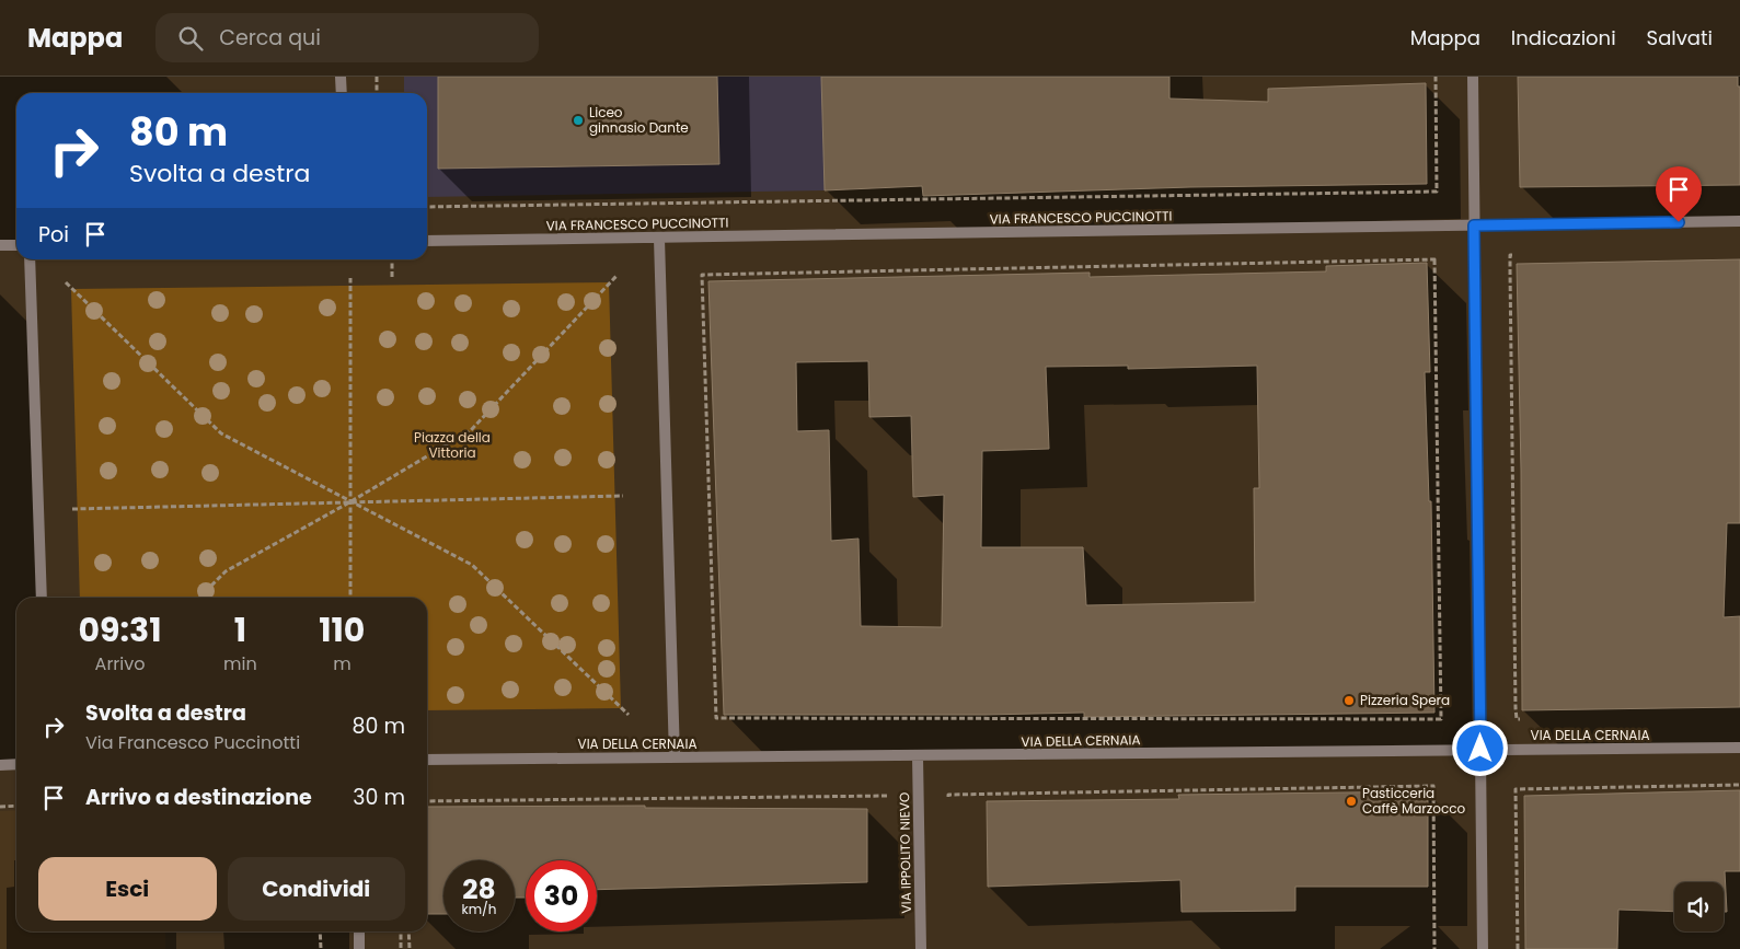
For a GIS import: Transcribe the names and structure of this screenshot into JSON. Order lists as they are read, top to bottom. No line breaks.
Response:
{"streets":{"street":["VIA FRANCESCO PUCCINOTTI","VIA DELLA CERNAIA","VIA IPPOLITO NIEVO"]},"crossings":[["VIA DELLA CERNAIA","VIA IPPOLITO NIEVO"]],"parks":["Piazza della Vittoria"],"places":["Liceo ginnasio Dante","Pizzeria Spera","Pasticceria Caffè Marzocco"],"page":{"header":"Mappa","search":"Cerca qui","nav":["Mappa","Indicazioni","Salvati"],"turn":["80 m","Svolta a destra"],"then":"Poi","eta":["09:31","Arrivo","1","min","110","m"],"list":[{"name":"Svolta a destra","note":"Via Francesco Puccinotti","value":"80 m"},{"name":"Arrivo a destinazione","value":"30 m"}],"buttons":["Esci","Condividi"],"speed":"28 km/h","limit":"30"}}
